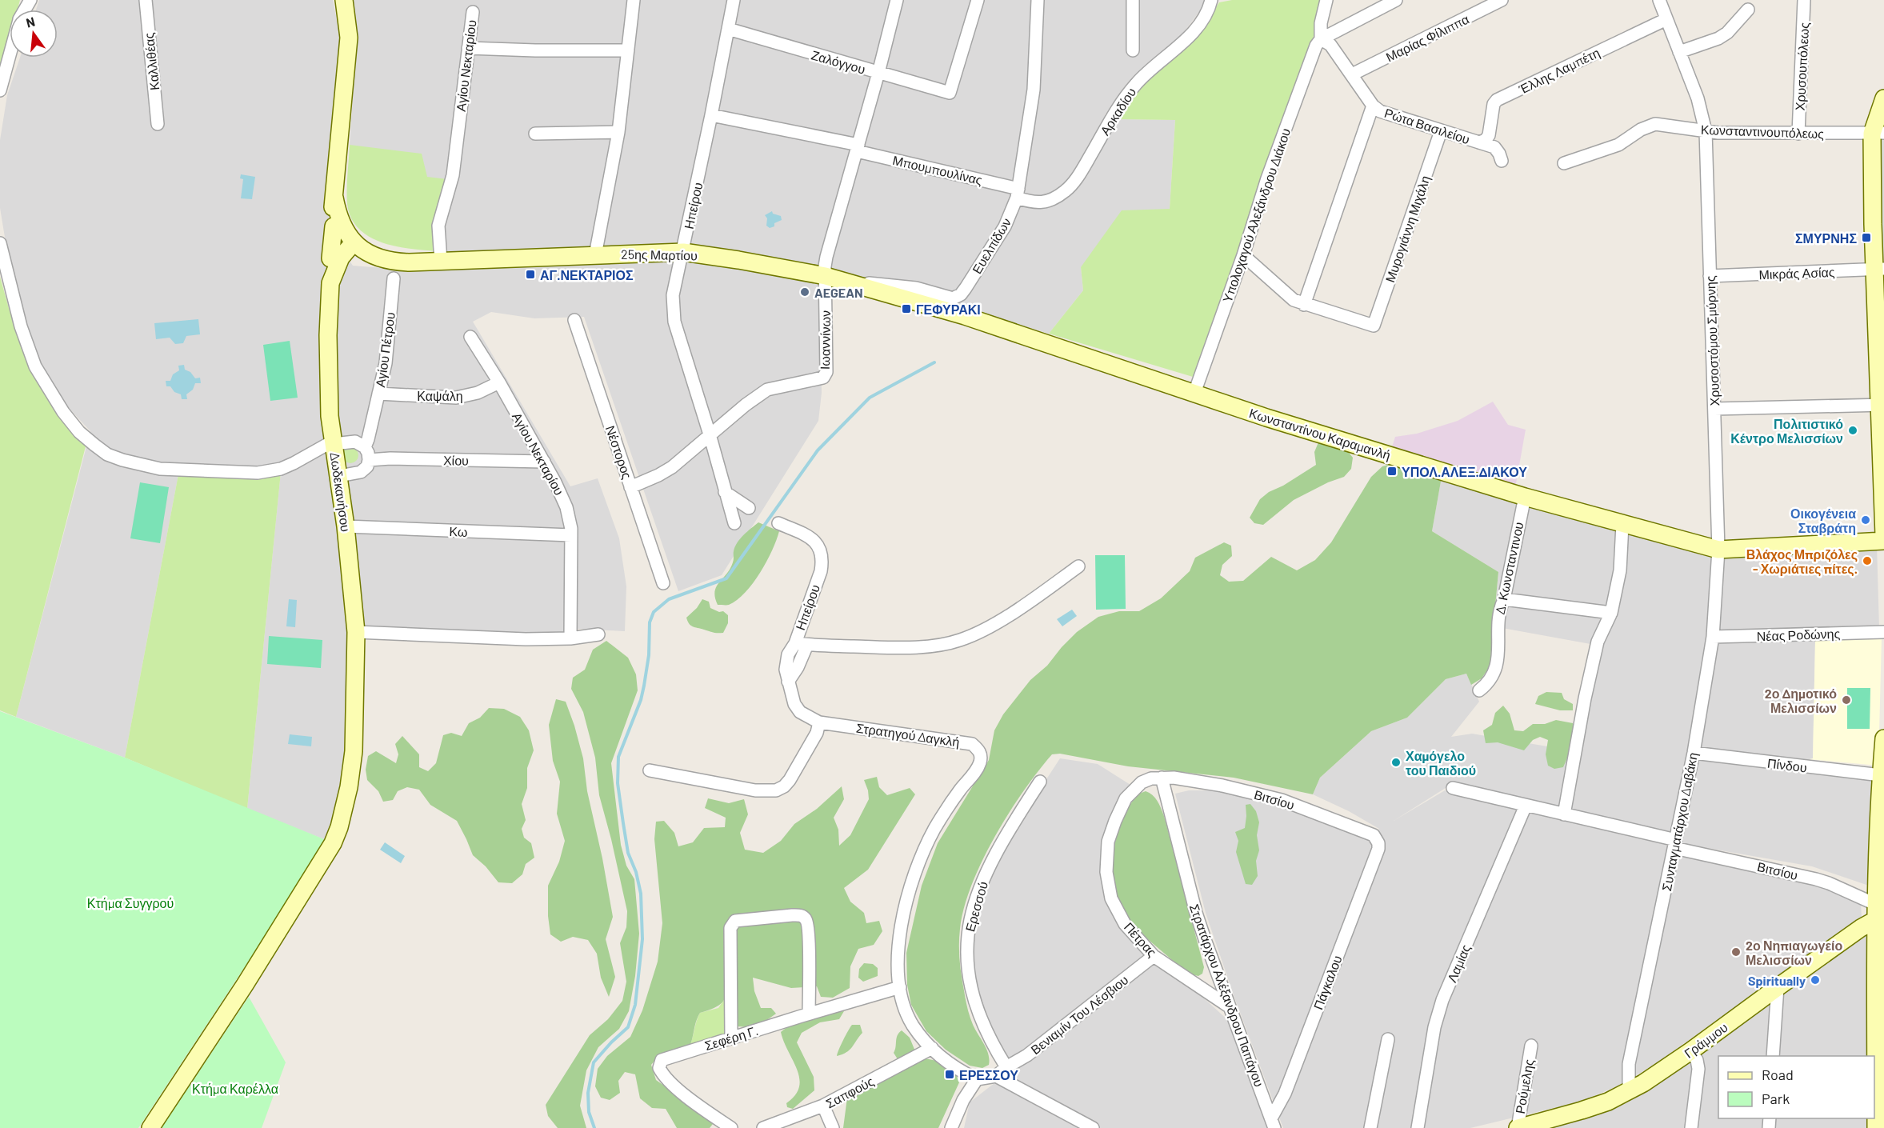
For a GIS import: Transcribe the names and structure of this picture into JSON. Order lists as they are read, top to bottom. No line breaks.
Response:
{"streets":{"street":["Μαρίας Φίλιππα","Καλλιθέας","Ζαλόγγου","Αγίου Νεκταρίου","Χρυσουπόλεως","Έλλης Λαμπέτη","Αρκαδίου","Ρώτα Βασιλείου","Κωνσταντινουπόλεως","Μπουμπουλίνας","Ηπείρου","Υπολοχαγού Αλεξάνδρου Διάκου","Μυρογιάννη Μιχάλη","Ευελπίδων","25ης Μαρτίου","Μικράς Ασίας","Ιωαννίνων","Χρυσοστόμου Σμύρνης","Αγίου Πέτρου","Καψάλη","Κωνσταντίνου Καραμανλή","Νέστορος","Χίου","Δωδεκανήσου","Κω","Δ. Κωνσταντινου","Νέας Ροδώνης","Στρατηγού Δαγκλή","Πίνδου","Βιτσίου","Συνταγματάρχου Δαβάκη","Ερεσσού","Πέτρας","Λαμίας","Πάγκαλου","Στρατάρχου Αλέξανδρου Παπάγου","Βενιαμίν Του Λέσβιου","Σεφέρη Γ.","Γράμμου","Ρούμελης","Σαπφούς"]},"crossings":[["Μαρίας Φίλιππα","Ρώτα Βασιλείου"],["Ζαλόγγου","Ηπείρου"],["Ζαλόγγου","Ιωαννίνων"],["Αγίου Νεκταρίου","25ης Μαρτίου"],["Αγίου Νεκταρίου","Καψάλη"],["Αγίου Νεκταρίου","Χίου"],["Αγίου Νεκταρίου","Κω"],["Χρυσουπόλεως","Κωνσταντινουπόλεως"],["Έλλης Λαμπέτη","Ρώτα Βασιλείου"],["Έλλης Λαμπέτη","Χρυσοστόμου Σμύρνης"],["Αρκαδίου","Μπουμπουλίνας"],["Αρκαδίου","Ευελπίδων"],["Ρώτα Βασιλείου","Υπολοχαγού Αλεξάνδρου Διάκου"],["Ρώτα Βασιλείου","Μυρογιάννη Μιχάλη"],["Κωνσταντινουπόλεως","Χρυσοστόμου Σμύρνης"],["Μπουμπουλίνας","Ηπείρου"],["Μπουμπουλίνας","Ευελπίδων"],["Μπουμπουλίνας","Ιωαννίνων"],["Ηπείρου","25ης Μαρτίου"],["Ηπείρου","Ιωαννίνων"],["Ηπείρου","Στρατηγού Δαγκλή"],["Υπολοχαγού Αλεξάνδρου Διάκου","Κωνσταντίνου Καραμανλή"],["Ευελπίδων","25ης Μαρτίου"],["25ης Μαρτίου","Ιωαννίνων"],["25ης Μαρτίου","Κωνσταντίνου Καραμανλή"],["25ης Μαρτίου","Δωδεκανήσου"],["Μικράς Ασίας","Χρυσοστόμου Σμύρνης"],["Ιωαννίνων","Νέστορος"],["Χρυσοστόμου Σμύρνης","Κωνσταντίνου Καραμανλή"],["Χρυσοστόμου Σμύρνης","Συνταγματάρχου Δαβάκη"],["Αγίου Πέτρου","Καψάλη"],["Κωνσταντίνου Καραμανλή","Δ. Κωνσταντινου"],["Κωνσταντίνου Καραμανλή","Συνταγματάρχου Δαβάκη"],["Δωδεκανήσου","Κω"],["Νέας Ροδώνης","Συνταγματάρχου Δαβάκη"],["Στρατηγού Δαγκλή","Σεφέρη Γ."],["Στρατηγού Δαγκλή","Σαπφούς"],["Πίνδου","Συνταγματάρχου Δαβάκη"],["Βιτσίου","Συνταγματάρχου Δαβάκη"],["Βιτσίου","Πέτρας"],["Βιτσίου","Λαμίας"],["Βιτσίου","Πάγκαλου"],["Βιτσίου","Στρατάρχου Αλέξανδρου Παπάγου"],["Βιτσίου","Γράμμου"],["Συνταγματάρχου Δαβάκη","Γράμμου"],["Ερεσσού","Βενιαμίν Του Λέσβιου"],["Πέτρας","Στρατάρχου Αλέξανδρου Παπάγου"],["Πέτρας","Βενιαμίν Του Λέσβιου"],["Πάγκαλου","Στρατάρχου Αλέξανδρου Παπάγου"],["Γράμμου","Ρούμελης"]],"parks":["Κτήμα Συγγρού","Κτήμα Καρέλλα"],"places":{"transit":["ΣΜΥΡΝΗΣ","ΑΓ.ΝΕΚΤΑΡΙΟΣ","ΓΕΦΥΡΑΚΙ","ΥΠΟΛ.ΑΛΕΞ.ΔΙΑΚΟΥ","ΕΡΕΣΣΟΥ"],"other":["AEGEAN","Πολιτιστικό Κέντρο Μελισσίων","Οικογένεια Σταβράτη","Βλάχος Μπριζόλες - Χωριάτιες πίτες.","2ο Δημοτικό Μελισσίων","Χαμόγελο του Παιδιού","2ο Νηπιαγωγείο Μελισσίων","Spiritually"]},"legend":["Road","Park"],"north":"top"}
